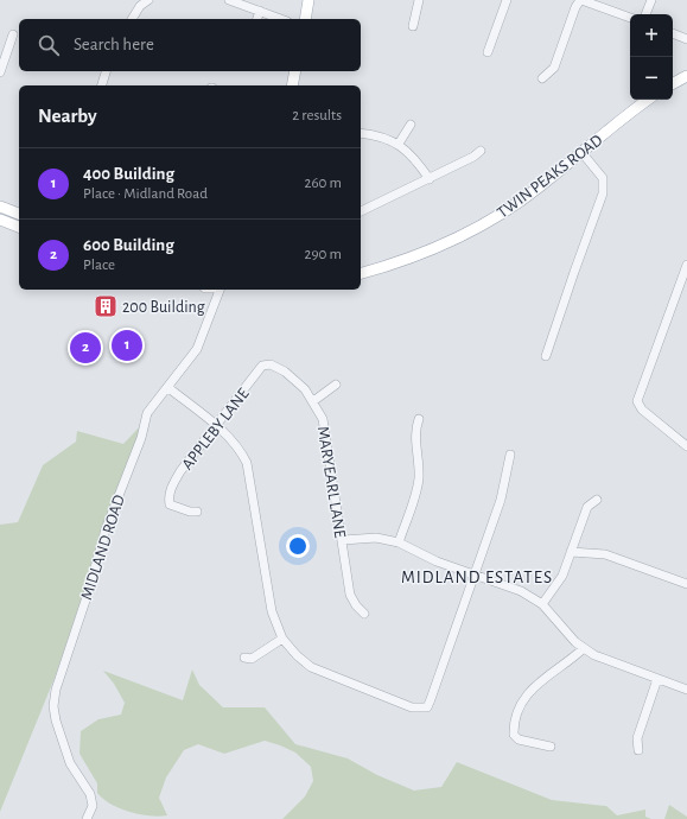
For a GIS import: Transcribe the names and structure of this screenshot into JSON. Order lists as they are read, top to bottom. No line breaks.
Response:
{"streets":{"main road":["TWIN PEAKS ROAD"],"street":["APPLEBY LANE","MARYEARL LANE","MIDLAND ROAD"]},"crossings":[["APPLEBY LANE","MARYEARL LANE"]],"districts":["MIDLAND ESTATES"],"places":{"building":["200 Building"]},"page":{"map_buttons":["+","−"],"search":"Search here","heading":["Nearby","2 results"],"list":[{"mark":"1","name":"400 Building","note":"Place · Midland Road","value":"260 m"},{"mark":"2","name":"600 Building","note":"Place","value":"290 m"}],"pins":["1","2"]}}
